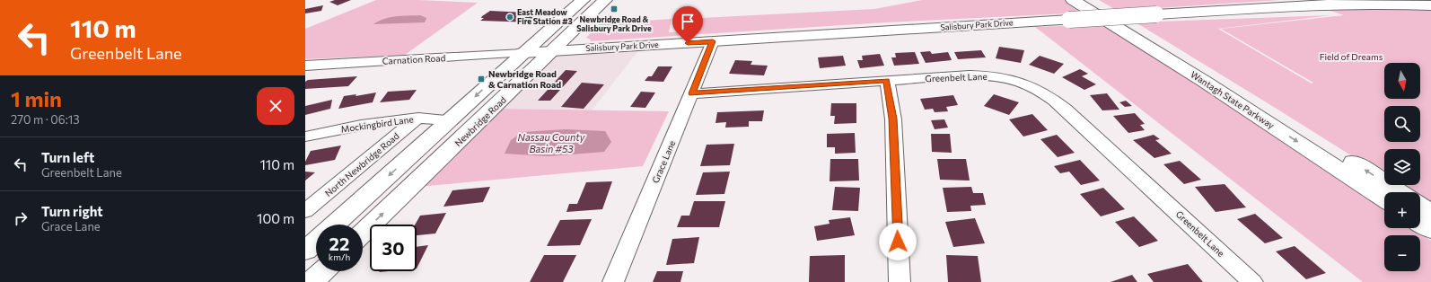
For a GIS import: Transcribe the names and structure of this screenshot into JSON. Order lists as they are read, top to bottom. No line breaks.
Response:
{"streets":{"main road":["Salisbury Park Drive","Wantagh State Parkway","Newbridge Road"],"street":["Carnation Road","Greenbelt Lane","Mockingbird Lane","Grace Lane","North Newbridge Road"]},"crossings":[["Salisbury Park Drive","Carnation Road"],["Salisbury Park Drive","Newbridge Road"],["Salisbury Park Drive","Grace Lane"],["Greenbelt Lane","Grace Lane"],["Mockingbird Lane","North Newbridge Road"]],"water":["Nassau County Basin #53"],"parks":["Field of Dreams"],"places":{"transit":["Newbridge Road & Salisbury Park Drive","Newbridge Road & Carnation Road"],"other":["East Meadow Fire Station #3"]},"north":"bottom","page":{"turn":["110 m","Greenbelt Lane"],"map_buttons":["+","−"],"heading":["1 min","270 m · 06:13"],"list":[{"name":"Turn left","note":"Greenbelt Lane","value":"110 m"},{"name":"Turn right","note":"Grace Lane","value":"100 m"}],"speed":"22 km/h","limit":"30"}}
